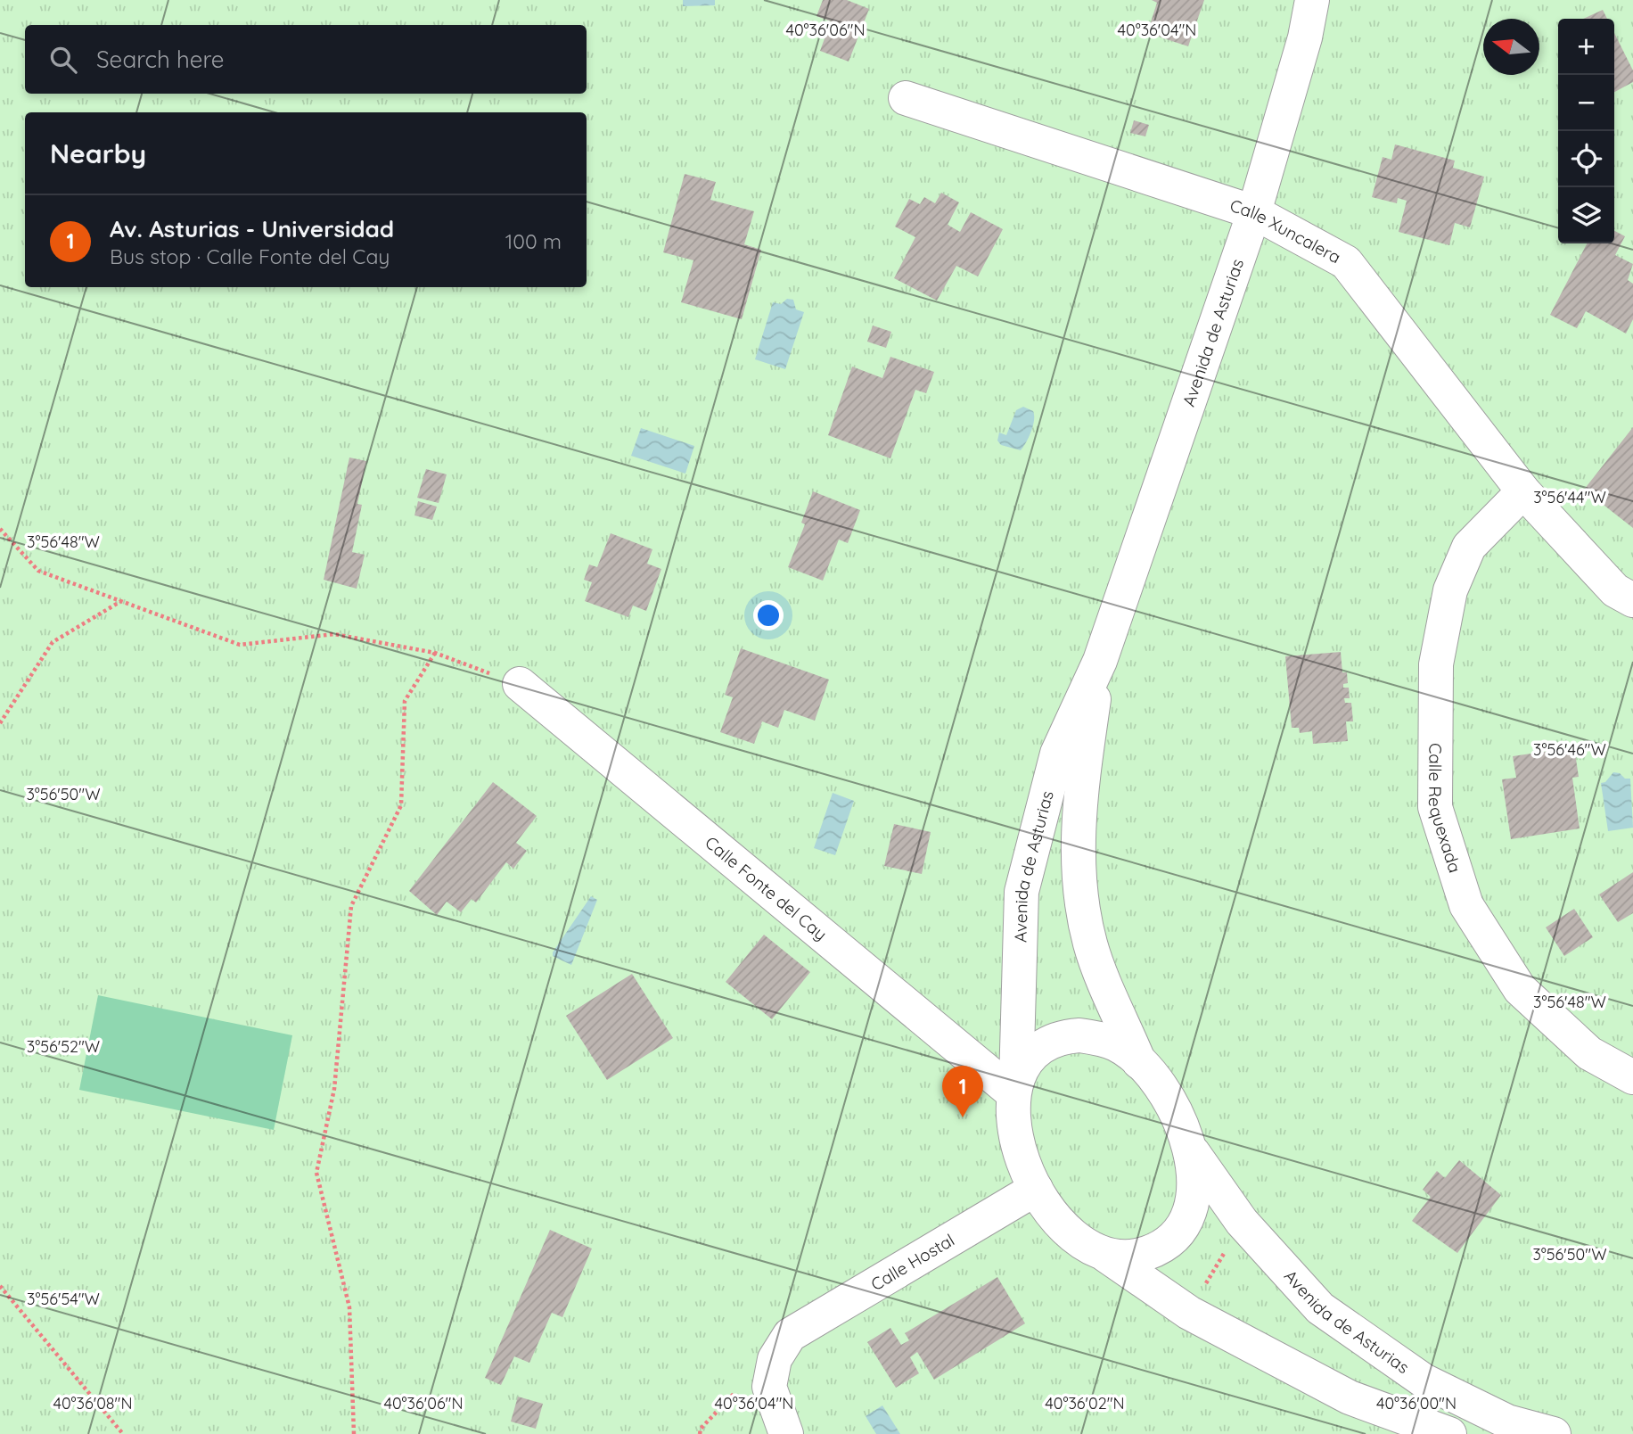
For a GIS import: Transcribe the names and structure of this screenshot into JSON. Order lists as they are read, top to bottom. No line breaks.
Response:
{"streets":{"street":["Calle Xuncalera","Avenida de Asturias","Calle Requexada","Calle Fonte del Cay","Calle Hostal"]},"crossings":[["Calle Xuncalera","Avenida de Asturias"],["Calle Xuncalera","Calle Requexada"],["Avenida de Asturias","Calle Fonte del Cay"],["Avenida de Asturias","Calle Hostal"],["Calle Fonte del Cay","Calle Hostal"]],"north":"left","page":{"map_buttons":["+","−"],"search":"Search here","heading":"Nearby","list":[{"mark":"1","name":"Av. Asturias - Universidad","note":"Bus stop · Calle Fonte del Cay","value":"100 m"}],"pins":"1"},"coordinates":["40°36'06\"N","40°36'04\"N","3°56'44\"W","3°56'48\"W","3°56'46\"W","3°56'50\"W","3°56'52\"W","3°56'54\"W","40°36'08\"N","40°36'02\"N","40°36'00\"N"]}
